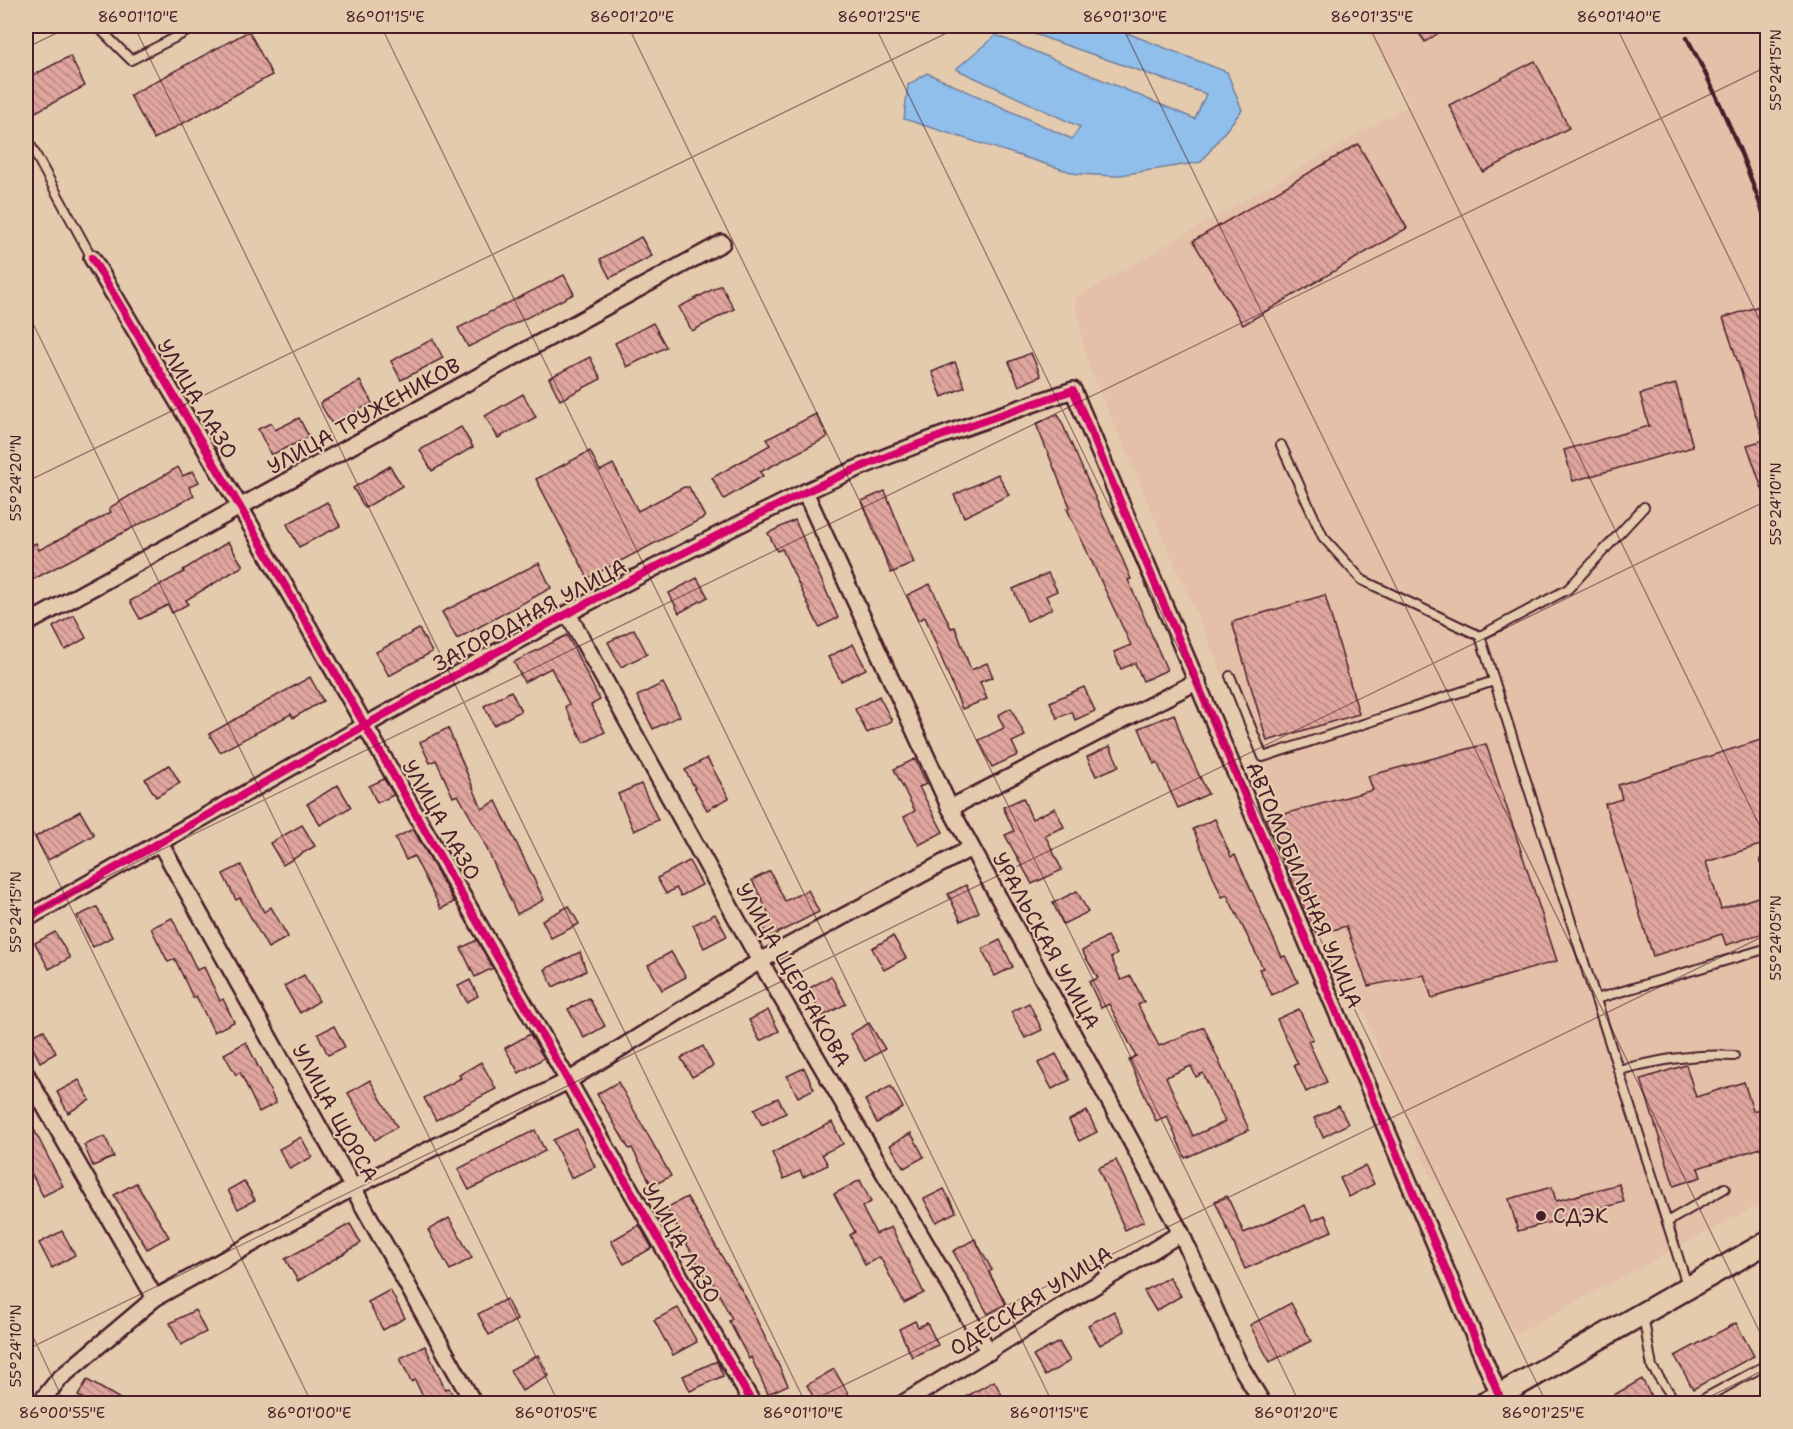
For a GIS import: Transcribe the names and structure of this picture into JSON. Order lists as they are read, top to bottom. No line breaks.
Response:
{"streets":{"street":["УЛИЦА ЛАЗО","УЛИЦА ТРУЖЕНИКОВ","ЗАГОРОДНАЯ УЛИЦА","АВТОМОБИЛЬНАЯ УЛИЦА","УРАЛЬСКАЯ УЛИЦА","УЛИЦА ЩЕРБАКОВА","УЛИЦА ЩОРСА","ОДЕССКАЯ УЛИЦА"]},"crossings":[["УЛИЦА ЛАЗО","УЛИЦА ТРУЖЕНИКОВ"],["УЛИЦА ЛАЗО","ЗАГОРОДНАЯ УЛИЦА"],["ЗАГОРОДНАЯ УЛИЦА","АВТОМОБИЛЬНАЯ УЛИЦА"],["ЗАГОРОДНАЯ УЛИЦА","УРАЛЬСКАЯ УЛИЦА"],["ЗАГОРОДНАЯ УЛИЦА","УЛИЦА ЩЕРБАКОВА"],["ЗАГОРОДНАЯ УЛИЦА","УЛИЦА ЩОРСА"],["УРАЛЬСКАЯ УЛИЦА","ОДЕССКАЯ УЛИЦА"],["УЛИЦА ЩЕРБАКОВА","ОДЕССКАЯ УЛИЦА"]],"places":["СДЭК"],"coordinates":["86°01'10\"E","86°01'15\"E","86°01'20\"E","86°01'25\"E","86°01'30\"E","86°01'35\"E","86°01'40\"E","55°24'15\"N","55°24'20\"N","55°24'10\"N","55°24'05\"N","86°00'55\"E","86°01'00\"E","86°01'05\"E"]}
